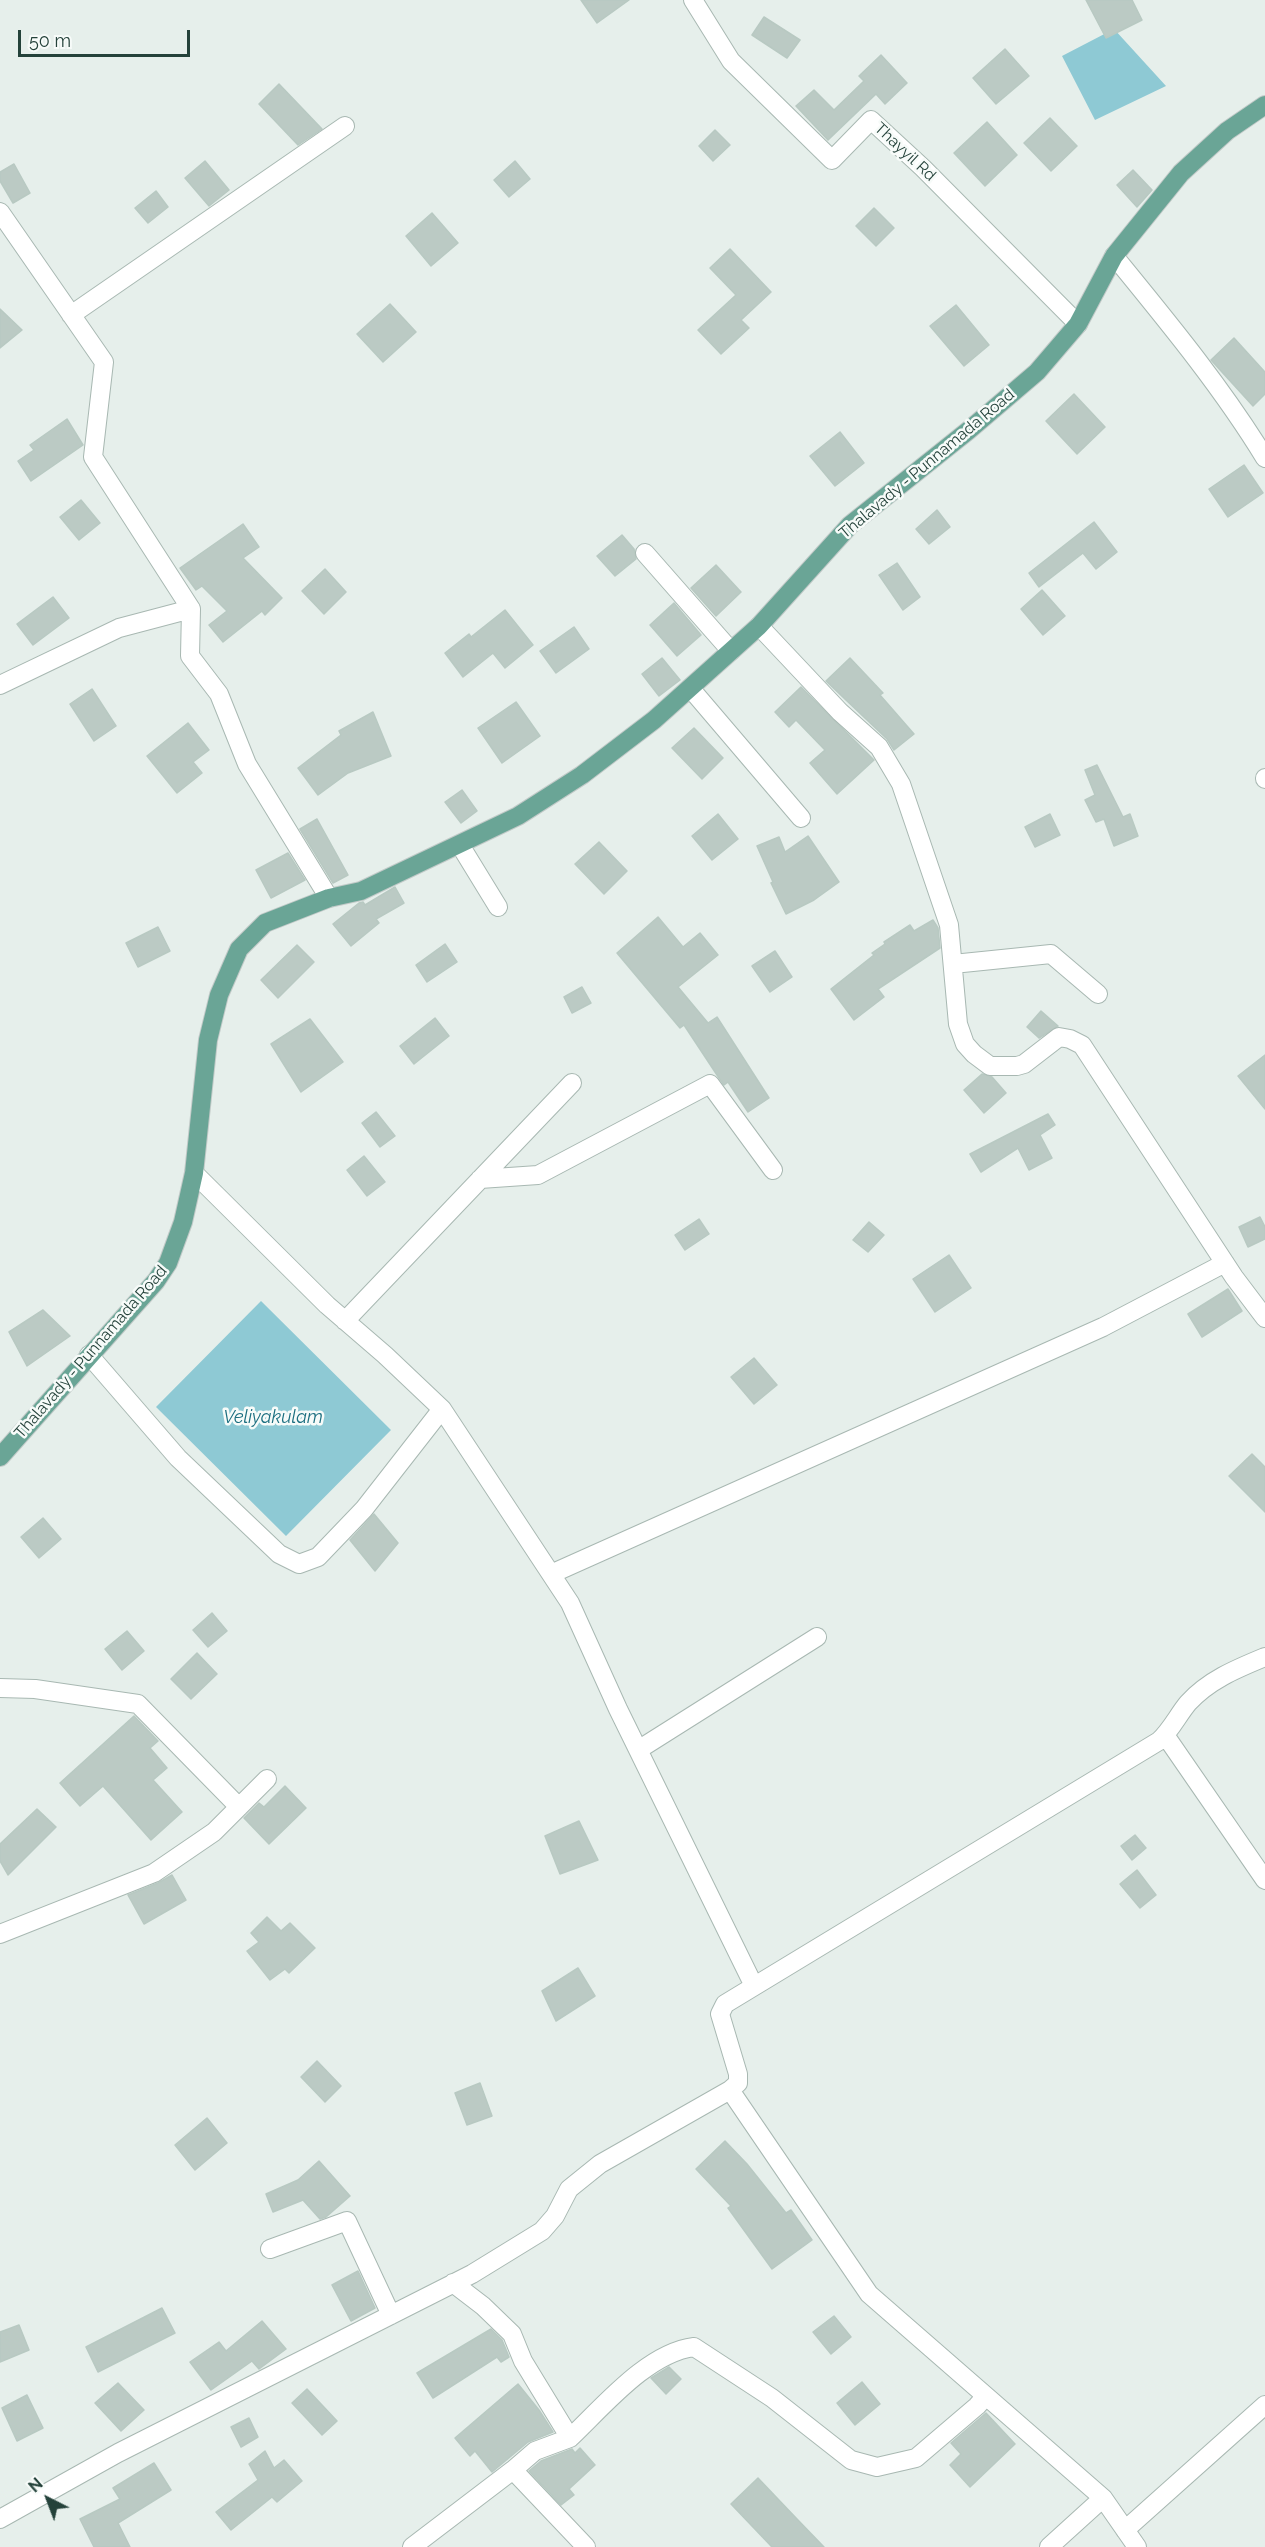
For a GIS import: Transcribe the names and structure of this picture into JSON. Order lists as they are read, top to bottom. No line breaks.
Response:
{"streets":{"main road":["Thalavady - Punnamada Road"],"street":["Thayyil Rd"]},"crossings":[["Thayyil Rd","Thalavady - Punnamada Road"]],"water":["Veliyakulam"],"scale_bar":"50 m","north":"top left"}
